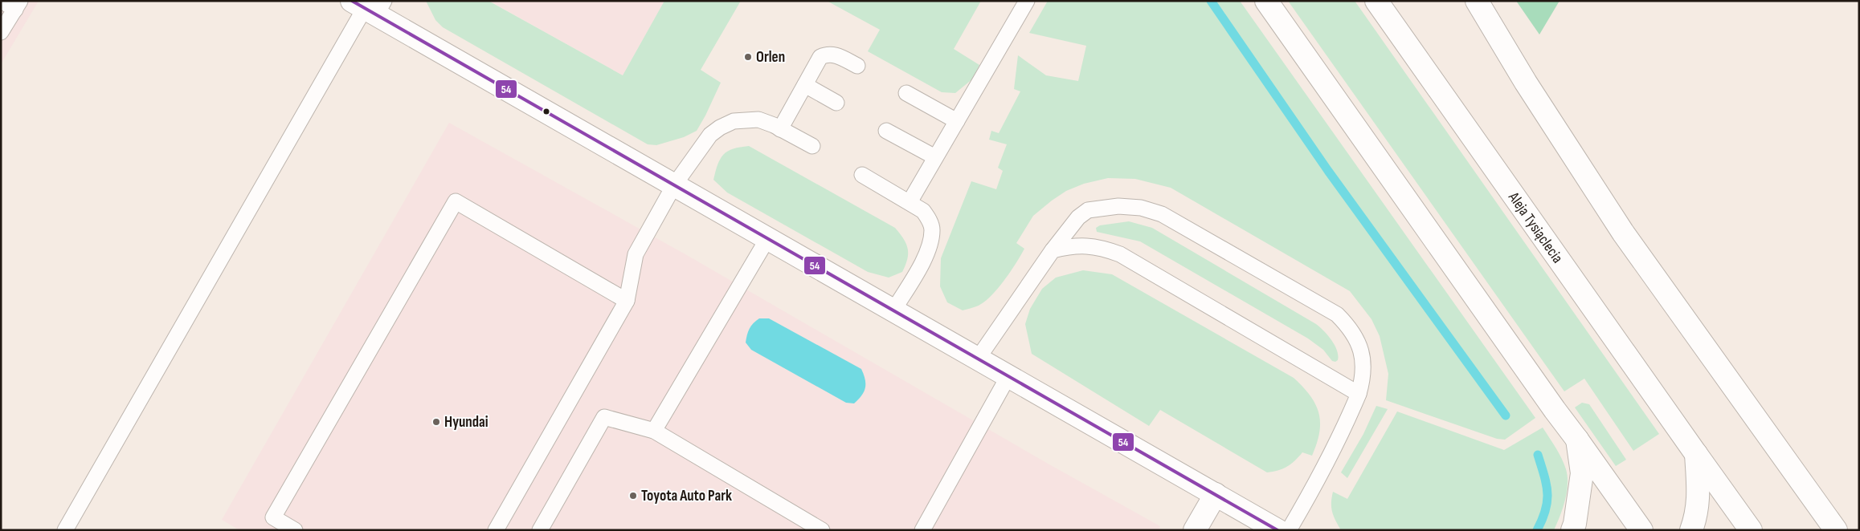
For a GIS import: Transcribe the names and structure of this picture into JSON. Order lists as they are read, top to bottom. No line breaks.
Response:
{"streets":{"main road":["Aleja Tysiąclecia"]},"places":["Orlen","Hyundai","Toyota Auto Park"],"lines":["transit line 54"]}
